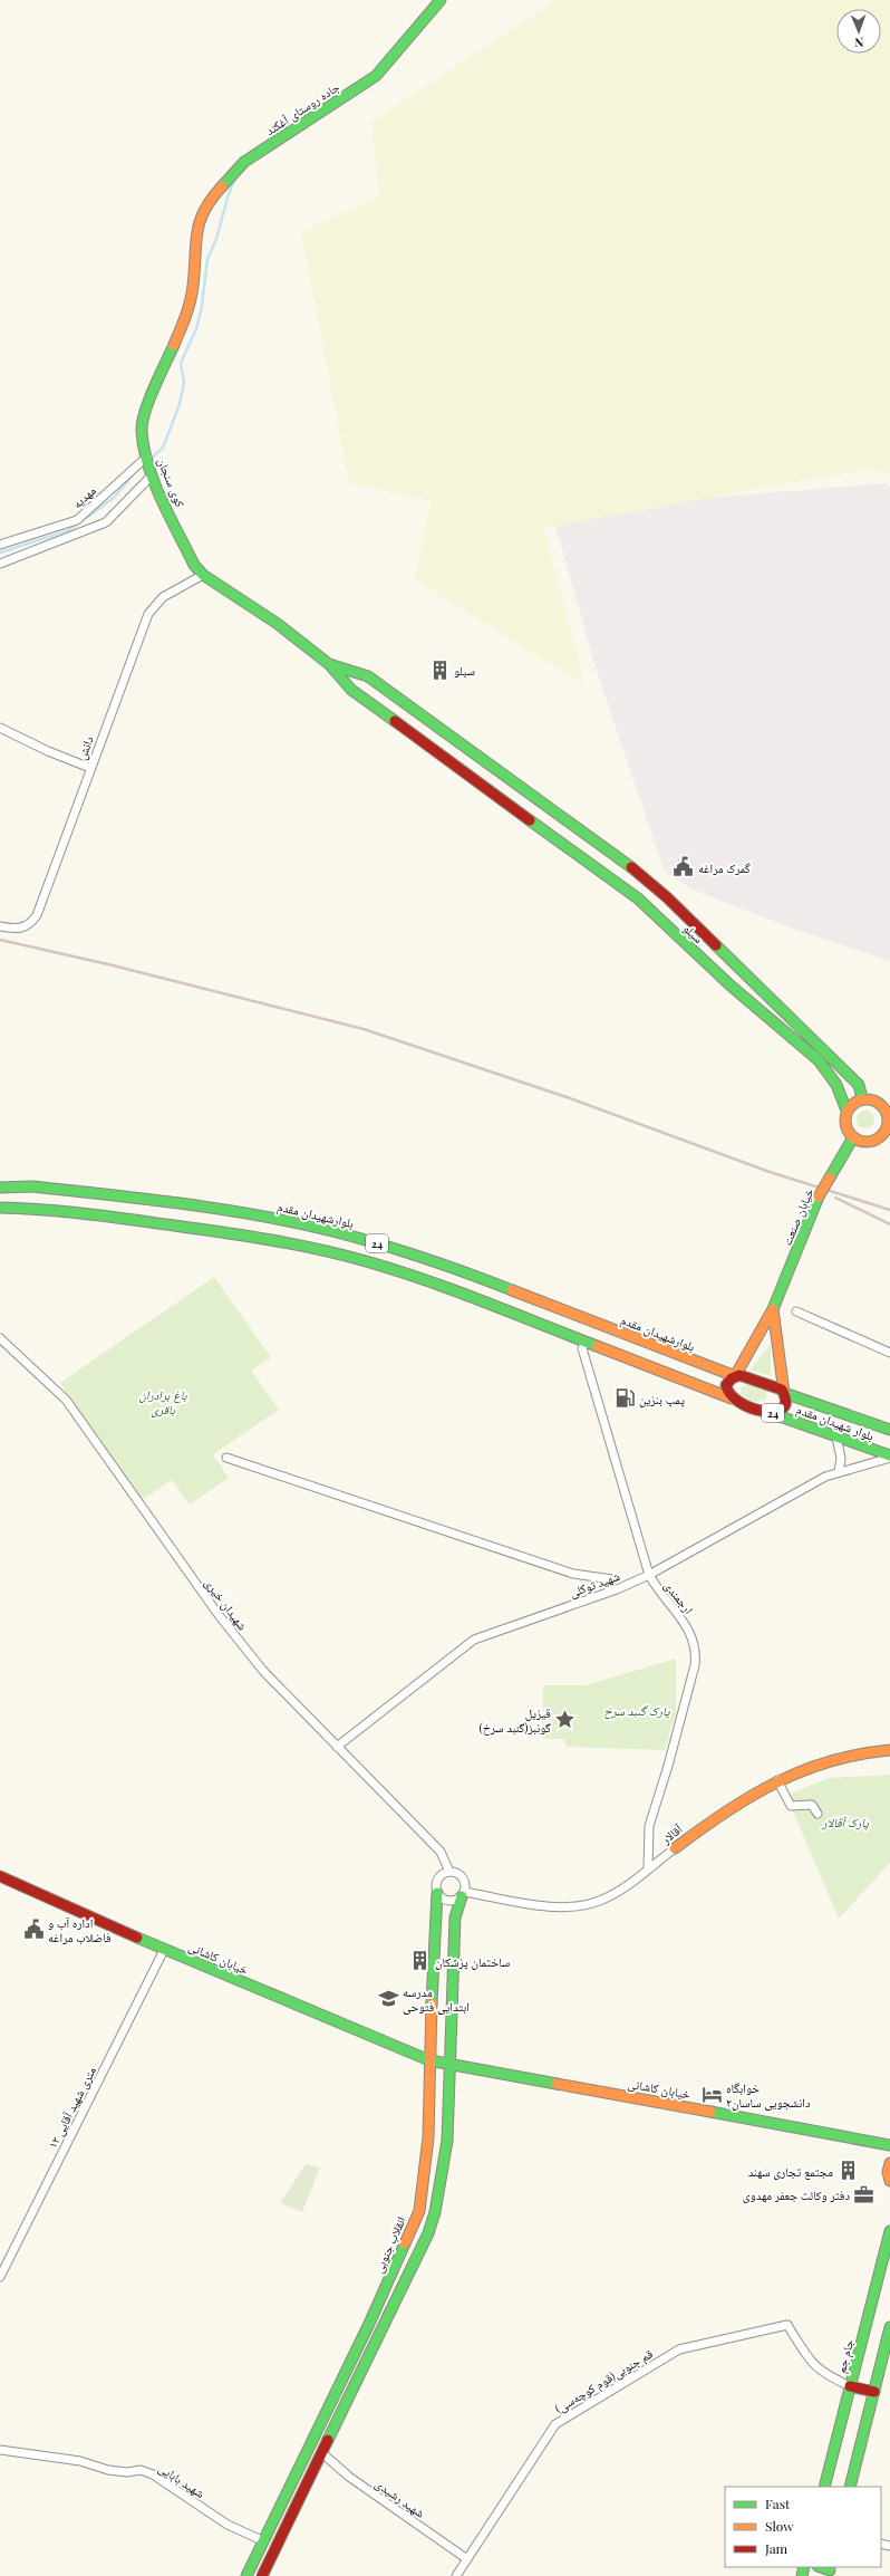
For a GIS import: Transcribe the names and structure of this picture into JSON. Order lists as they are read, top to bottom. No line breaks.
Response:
{"streets":{"street":["جاده روستای آغکند","کوی سنجان","مهدیه","دانش","سیلو","بلوارشهیدان مقدم","خیابان صنعت","24","بلوار شهیدان مقدم","شهید توکلی","ارجمندی","شهیدان خیری","آقالار","خیابان کاشانی","۱۲ متری شهید آقایی","انقلاب جنوبی","جام جم","قم جنوبی(قوم کوچه‌سی)","شهید بابایی","شهید رشیدی"]},"crossings":[["جاده روستای آغکند","کوی سنجان"],["کوی سنجان","مهدیه"],["کوی سنجان","دانش"],["کوی سنجان","سیلو"],["سیلو","خیابان صنعت"],["بلوارشهیدان مقدم","خیابان صنعت"],["بلوارشهیدان مقدم","24"],["خیابان صنعت","24"],["خیابان صنعت","بلوار شهیدان مقدم"],["24","بلوار شهیدان مقدم"],["24","ارجمندی"],["بلوار شهیدان مقدم","شهید توکلی"],["شهید توکلی","ارجمندی"],["شهید توکلی","شهیدان خیری"],["ارجمندی","آقالار"],["شهیدان خیری","آقالار"],["شهیدان خیری","انقلاب جنوبی"],["آقالار","انقلاب جنوبی"],["خیابان کاشانی","۱۲ متری شهید آقایی"],["خیابان کاشانی","انقلاب جنوبی"],["انقلاب جنوبی","شهید بابایی"],["جام جم","قم جنوبی(قوم کوچه‌سی)"],["قم جنوبی(قوم کوچه‌سی)","شهید رشیدی"]],"parks":["باغ برادران باقری","پارک گنبد سرخ","پارک آقالار"],"places":{"building":["سیلو","ساختمان پزشکان","مجتمع تجاری سهند"],"public building":["گمرک مراغه","اداره آب و فاضلاب مراغه"],"fuel station":["پمپ بنزین"],"place":["قیزیل گونبز(گنبد سرخ)"],"school or university":["مدرسه ابتدایی فتوحی"],"hotel":["خوابگاه دانشجویی ساسان۲"],"office":["دفتر وکالت جعفر مهدوی"]},"legend":["Fast","Slow","Jam"],"north":"bottom"}
